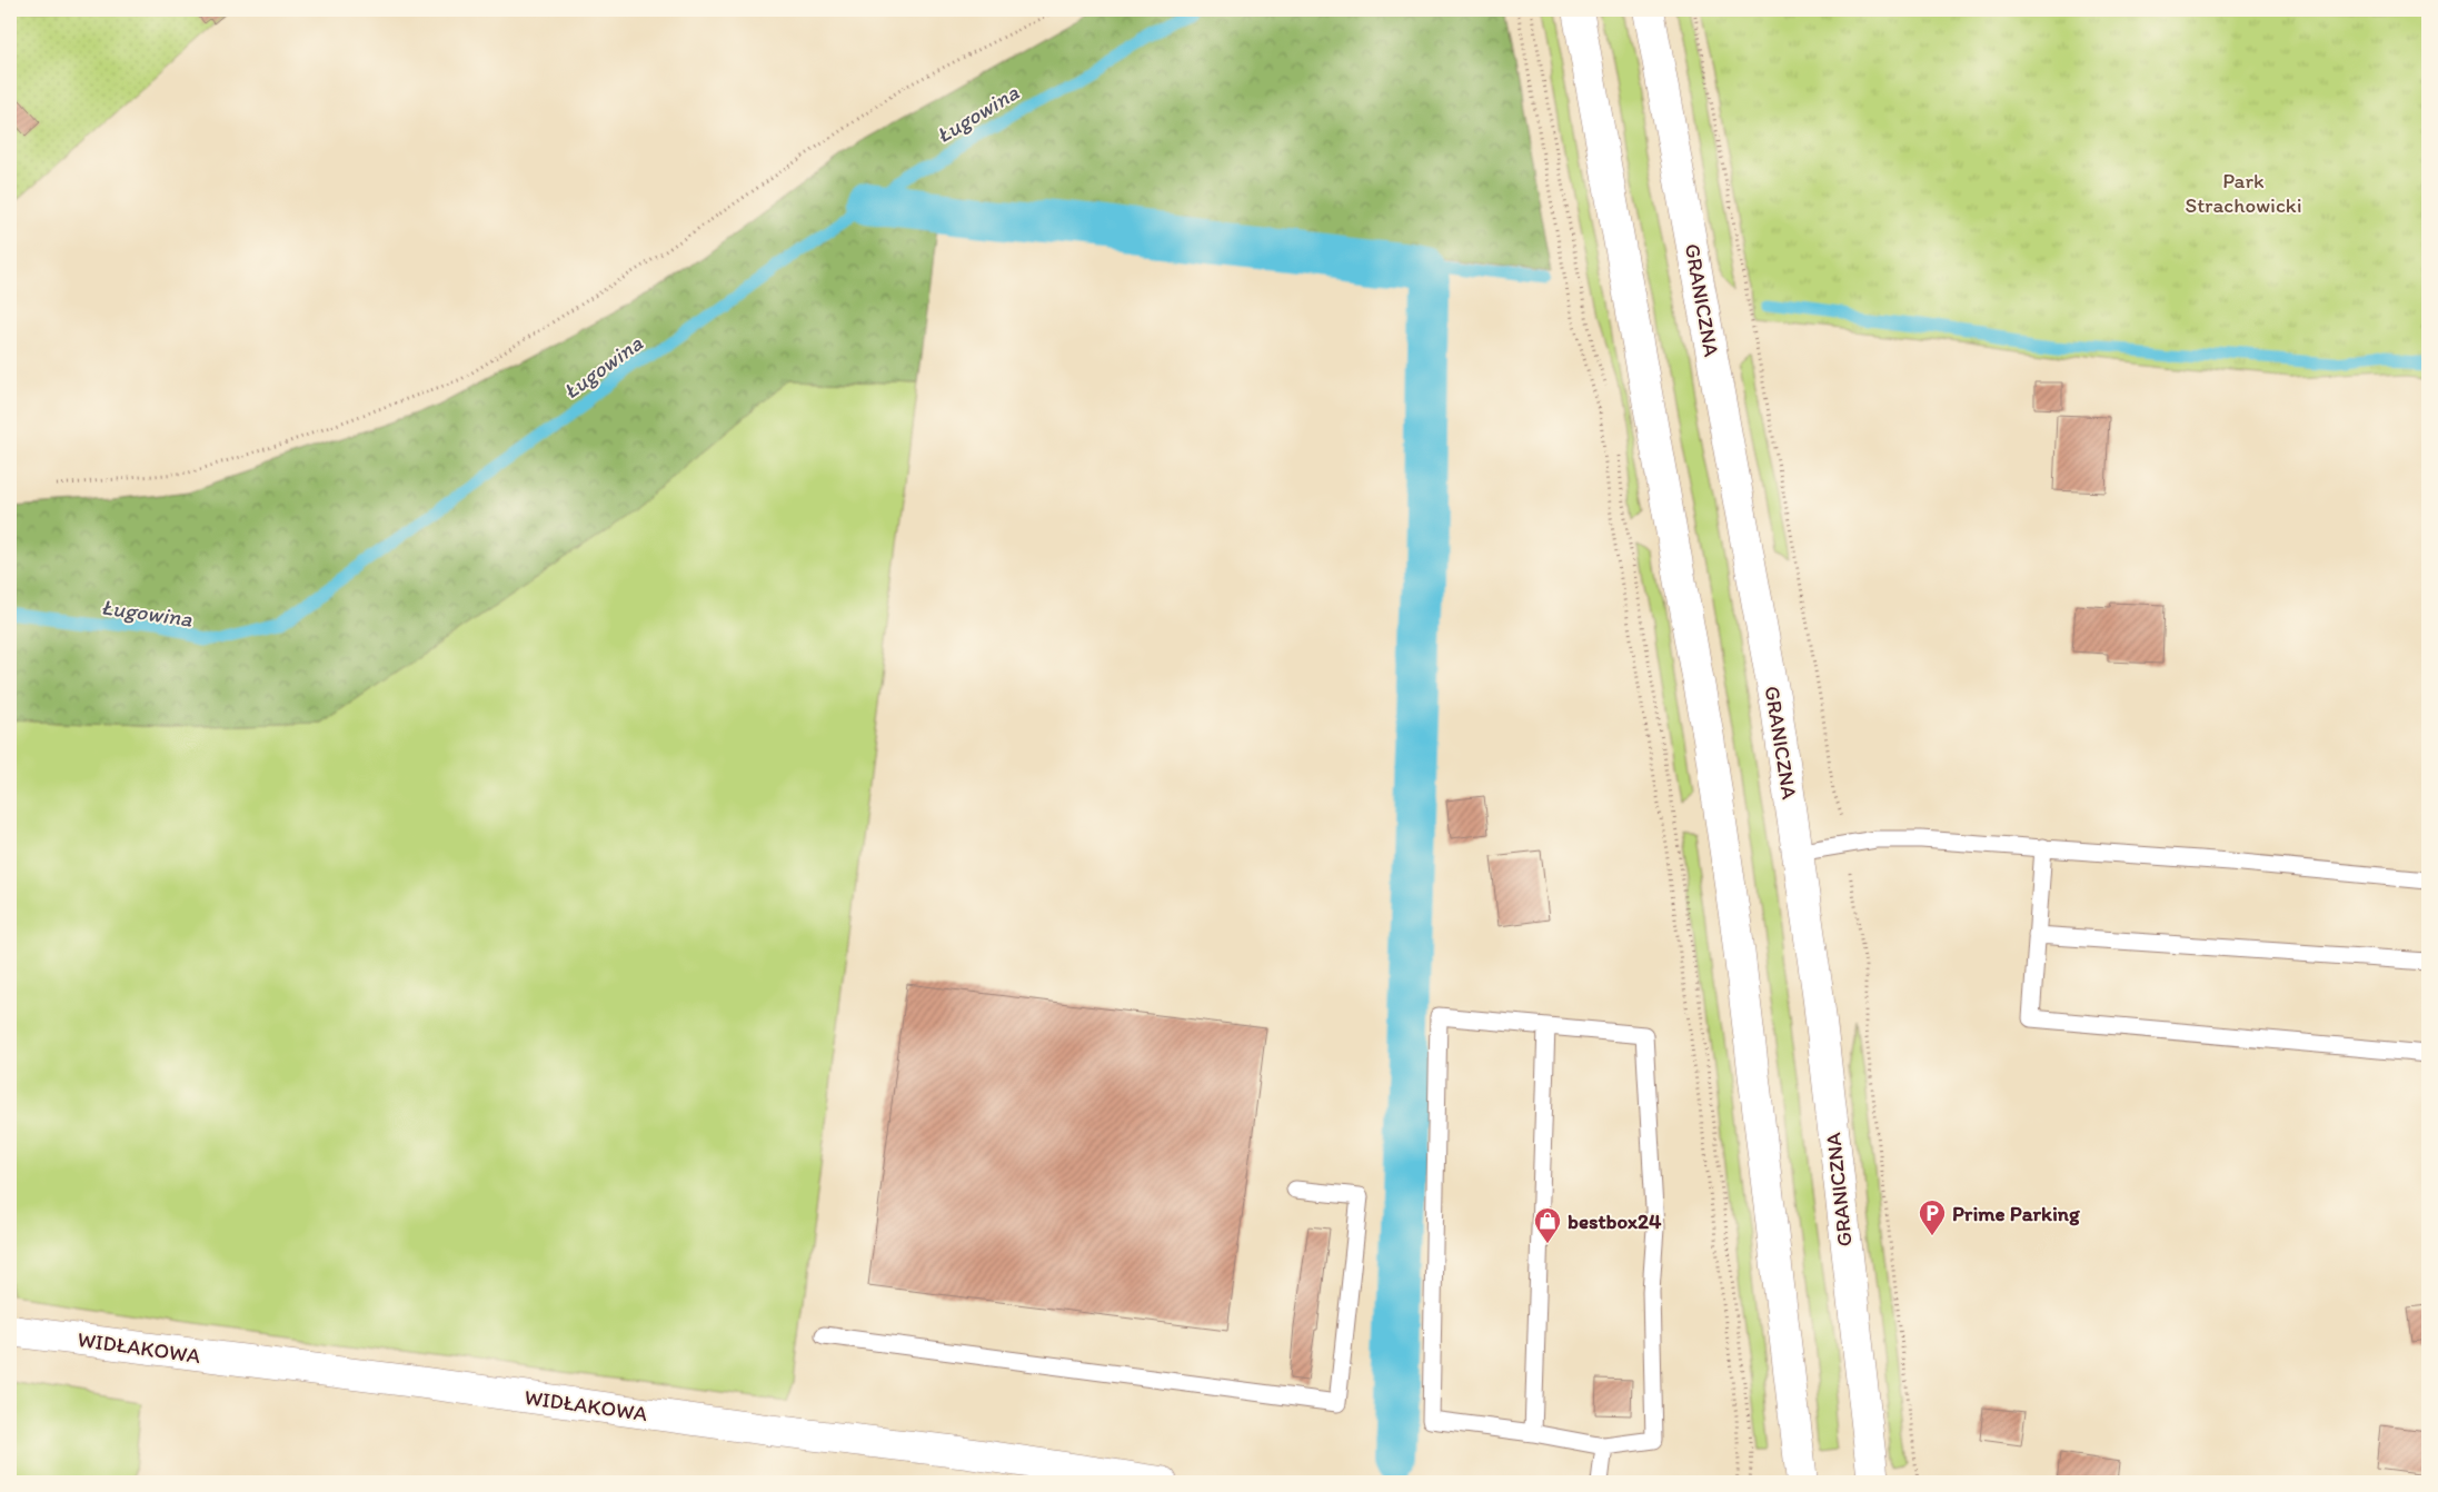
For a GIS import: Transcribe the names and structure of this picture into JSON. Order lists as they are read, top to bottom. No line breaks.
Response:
{"streets":{"main road":["GRANICZNA","WIDŁAKOWA"]},"water":["Ługowina"],"parks":["Park Strachowicki"],"places":{"parking":["Prime Parking"],"shop":["bestbox24"]}}
